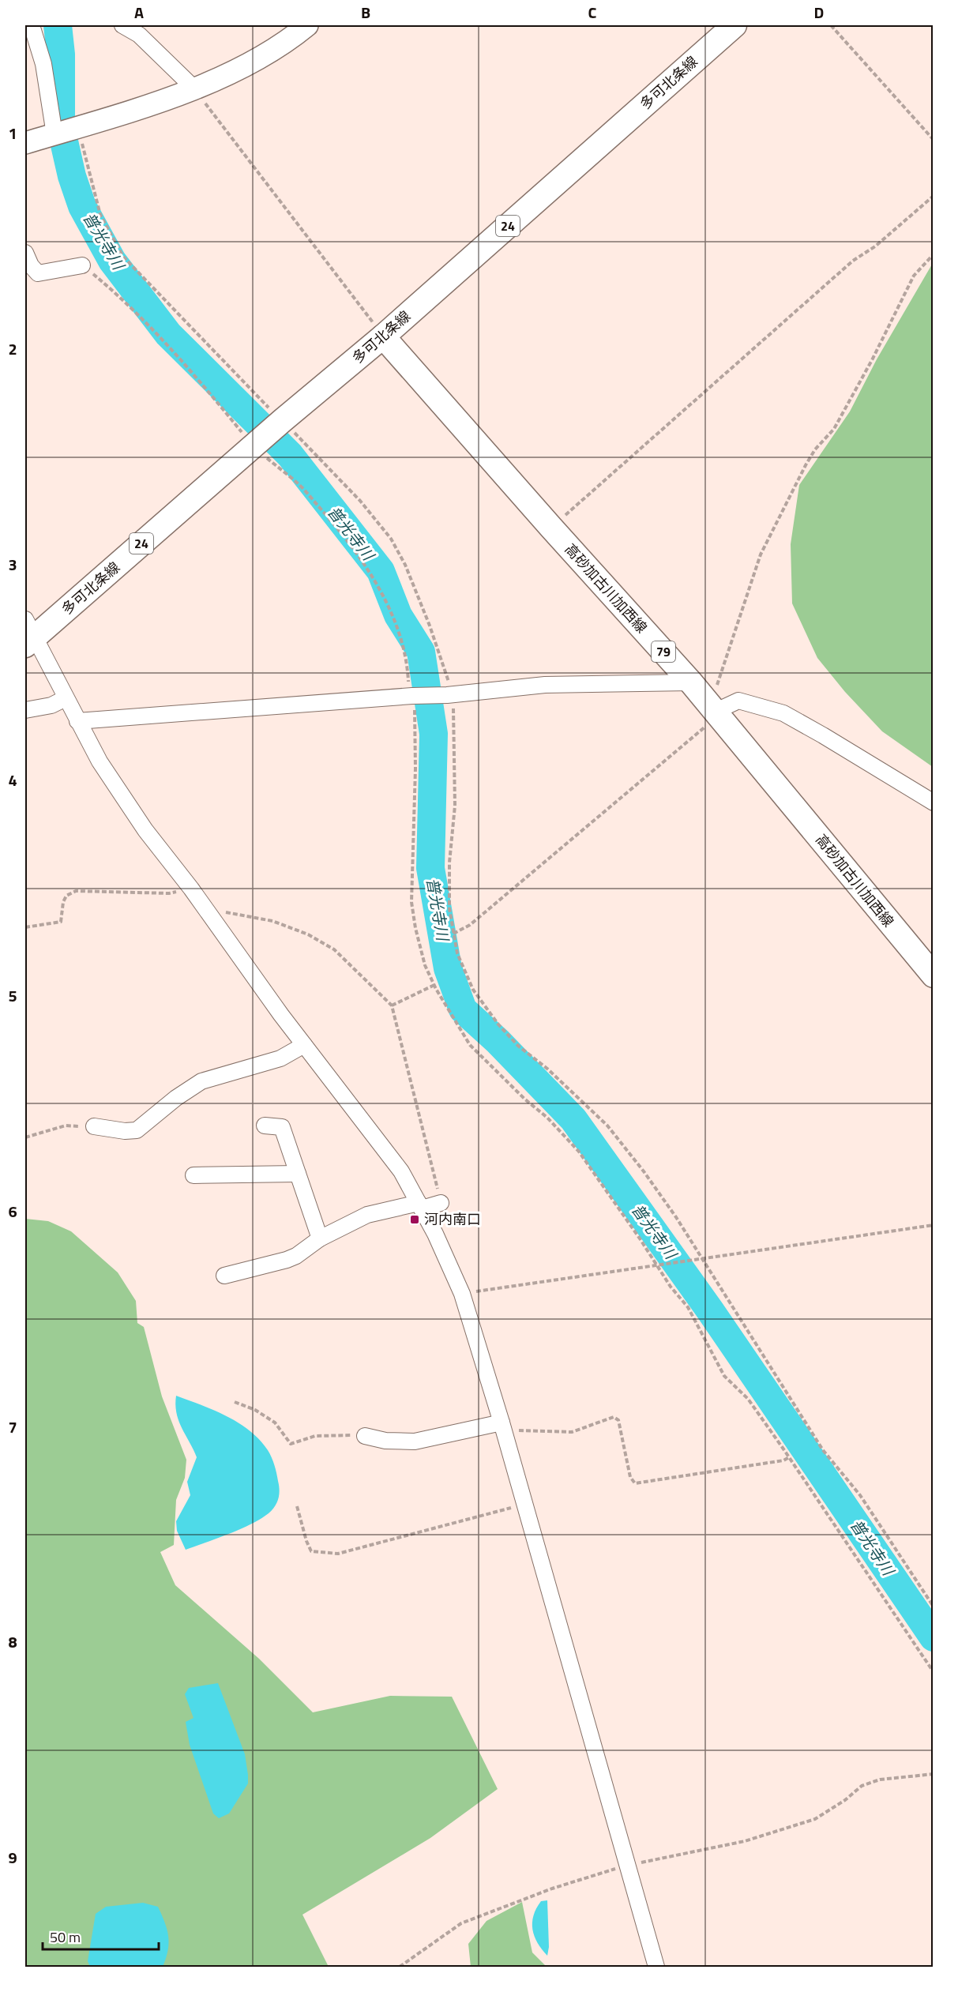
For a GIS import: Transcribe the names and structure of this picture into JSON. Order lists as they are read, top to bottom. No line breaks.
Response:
{"streets":{"main road":["多可北条線","24","高砂加古川加西線","79"]},"crossings":[["多可北条線","高砂加古川加西線"]],"water":["普光寺川"],"places":{"transit":["河内南口"]},"scale_bar":"50 m","grid":{"columns":["A","B","C","D"],"rows":["1","2","3","4","5","6","7","8","9"]}}
